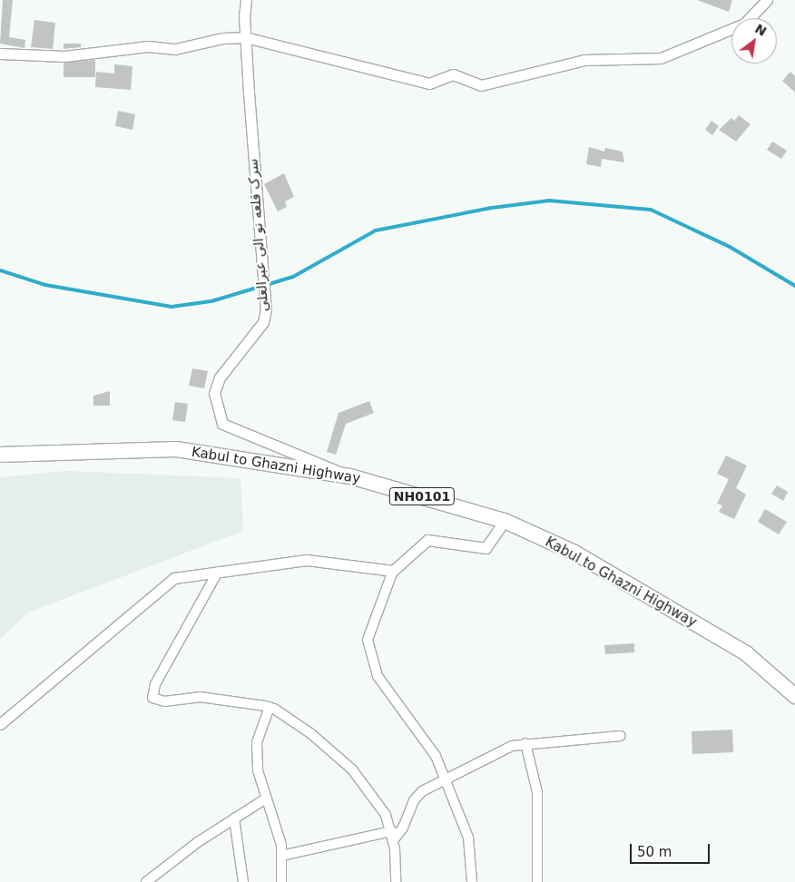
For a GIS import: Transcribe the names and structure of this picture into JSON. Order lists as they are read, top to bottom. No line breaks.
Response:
{"streets":{"highway":["Kabul to Ghazni Highway","NH0101"],"street":["سرک قلعه نو الی عبرالعلی"]},"crossings":[["سرک قلعه نو الی عبرالعلی","Kabul to Ghazni Highway"]],"scale_bar":"50 m","north":"top right"}
